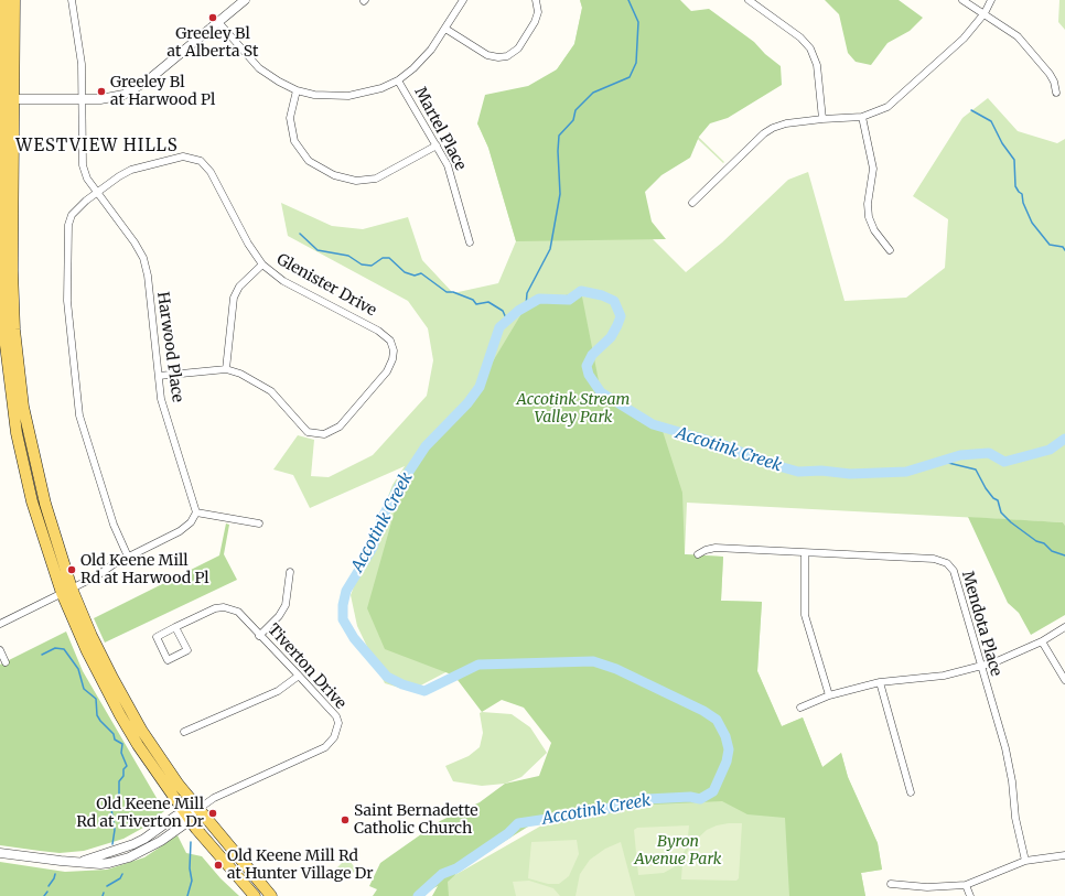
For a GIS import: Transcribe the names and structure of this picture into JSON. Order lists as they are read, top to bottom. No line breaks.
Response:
{"streets":{"street":["Martel Place","Glenister Drive","Harwood Place","Mendota Place","Tiverton Drive"]},"crossings":[["Glenister Drive","Harwood Place"]],"districts":["WESTVIEW HILLS"],"water":["Accotink Creek"],"parks":["Accotink Stream Valley Park","Byron Avenue Park"],"places":["Greeley Bl at Alberta St","Greeley Bl at Harwood Pl","Old Keene Mill Rd at Harwood Pl","Old Keene Mill Rd at Tiverton Dr","Saint Bernadette Catholic Church","Old Keene Mill Rd at Hunter Village Dr"]}
